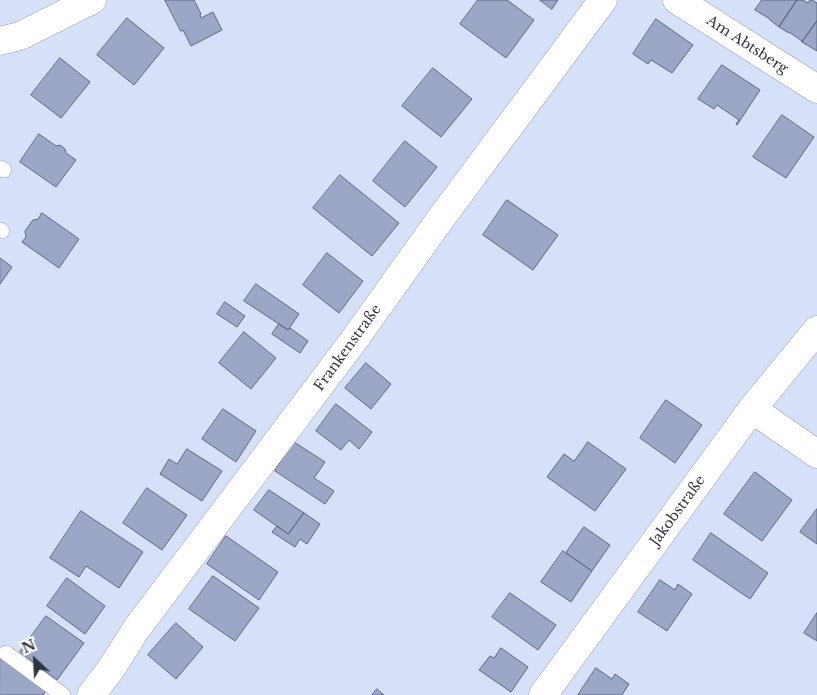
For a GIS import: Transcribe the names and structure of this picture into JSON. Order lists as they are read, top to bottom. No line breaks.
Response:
{"streets":{"street":["Am Abtsberg","Frankenstraße","Jakobstraße"]},"north":"top left"}
